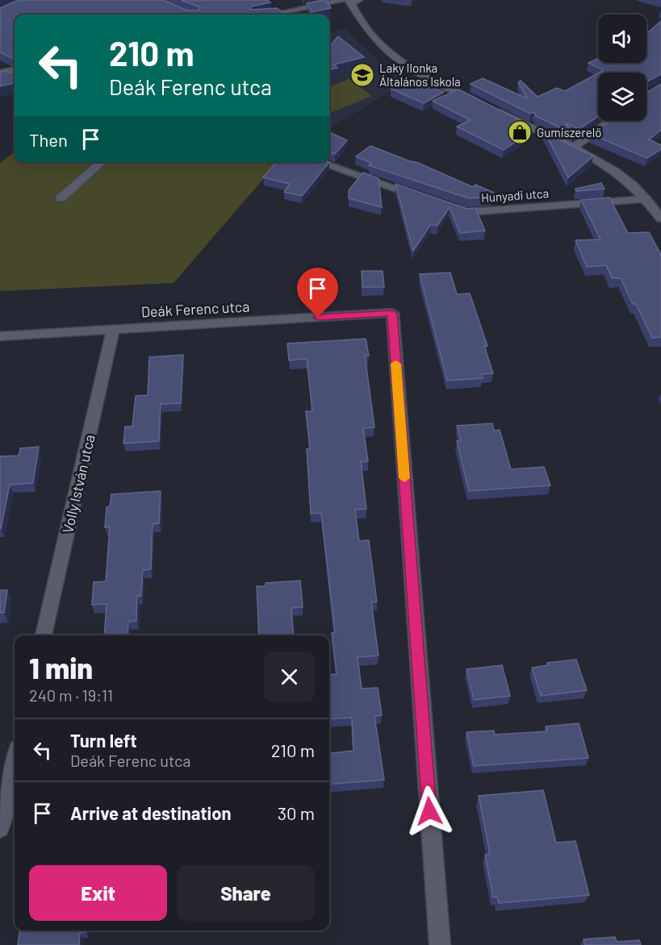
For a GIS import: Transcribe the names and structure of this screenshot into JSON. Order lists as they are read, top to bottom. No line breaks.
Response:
{"streets":{"street":["Hunyadi utca","Deák Ferenc utca","Volly István utca"]},"crossings":[["Deák Ferenc utca","Volly István utca"]],"places":{"school or university":["Laky Ilonka Általános Iskola"],"shop":["Gumiszerelő"]},"page":{"turn":["210 m","Deák Ferenc utca"],"then":"Then","heading":["1 min","240 m · 19:11"],"list":[{"name":"Turn left","note":"Deák Ferenc utca","value":"210 m"},{"name":"Arrive at destination","value":"30 m"}],"buttons":["Exit","Share"]}}
